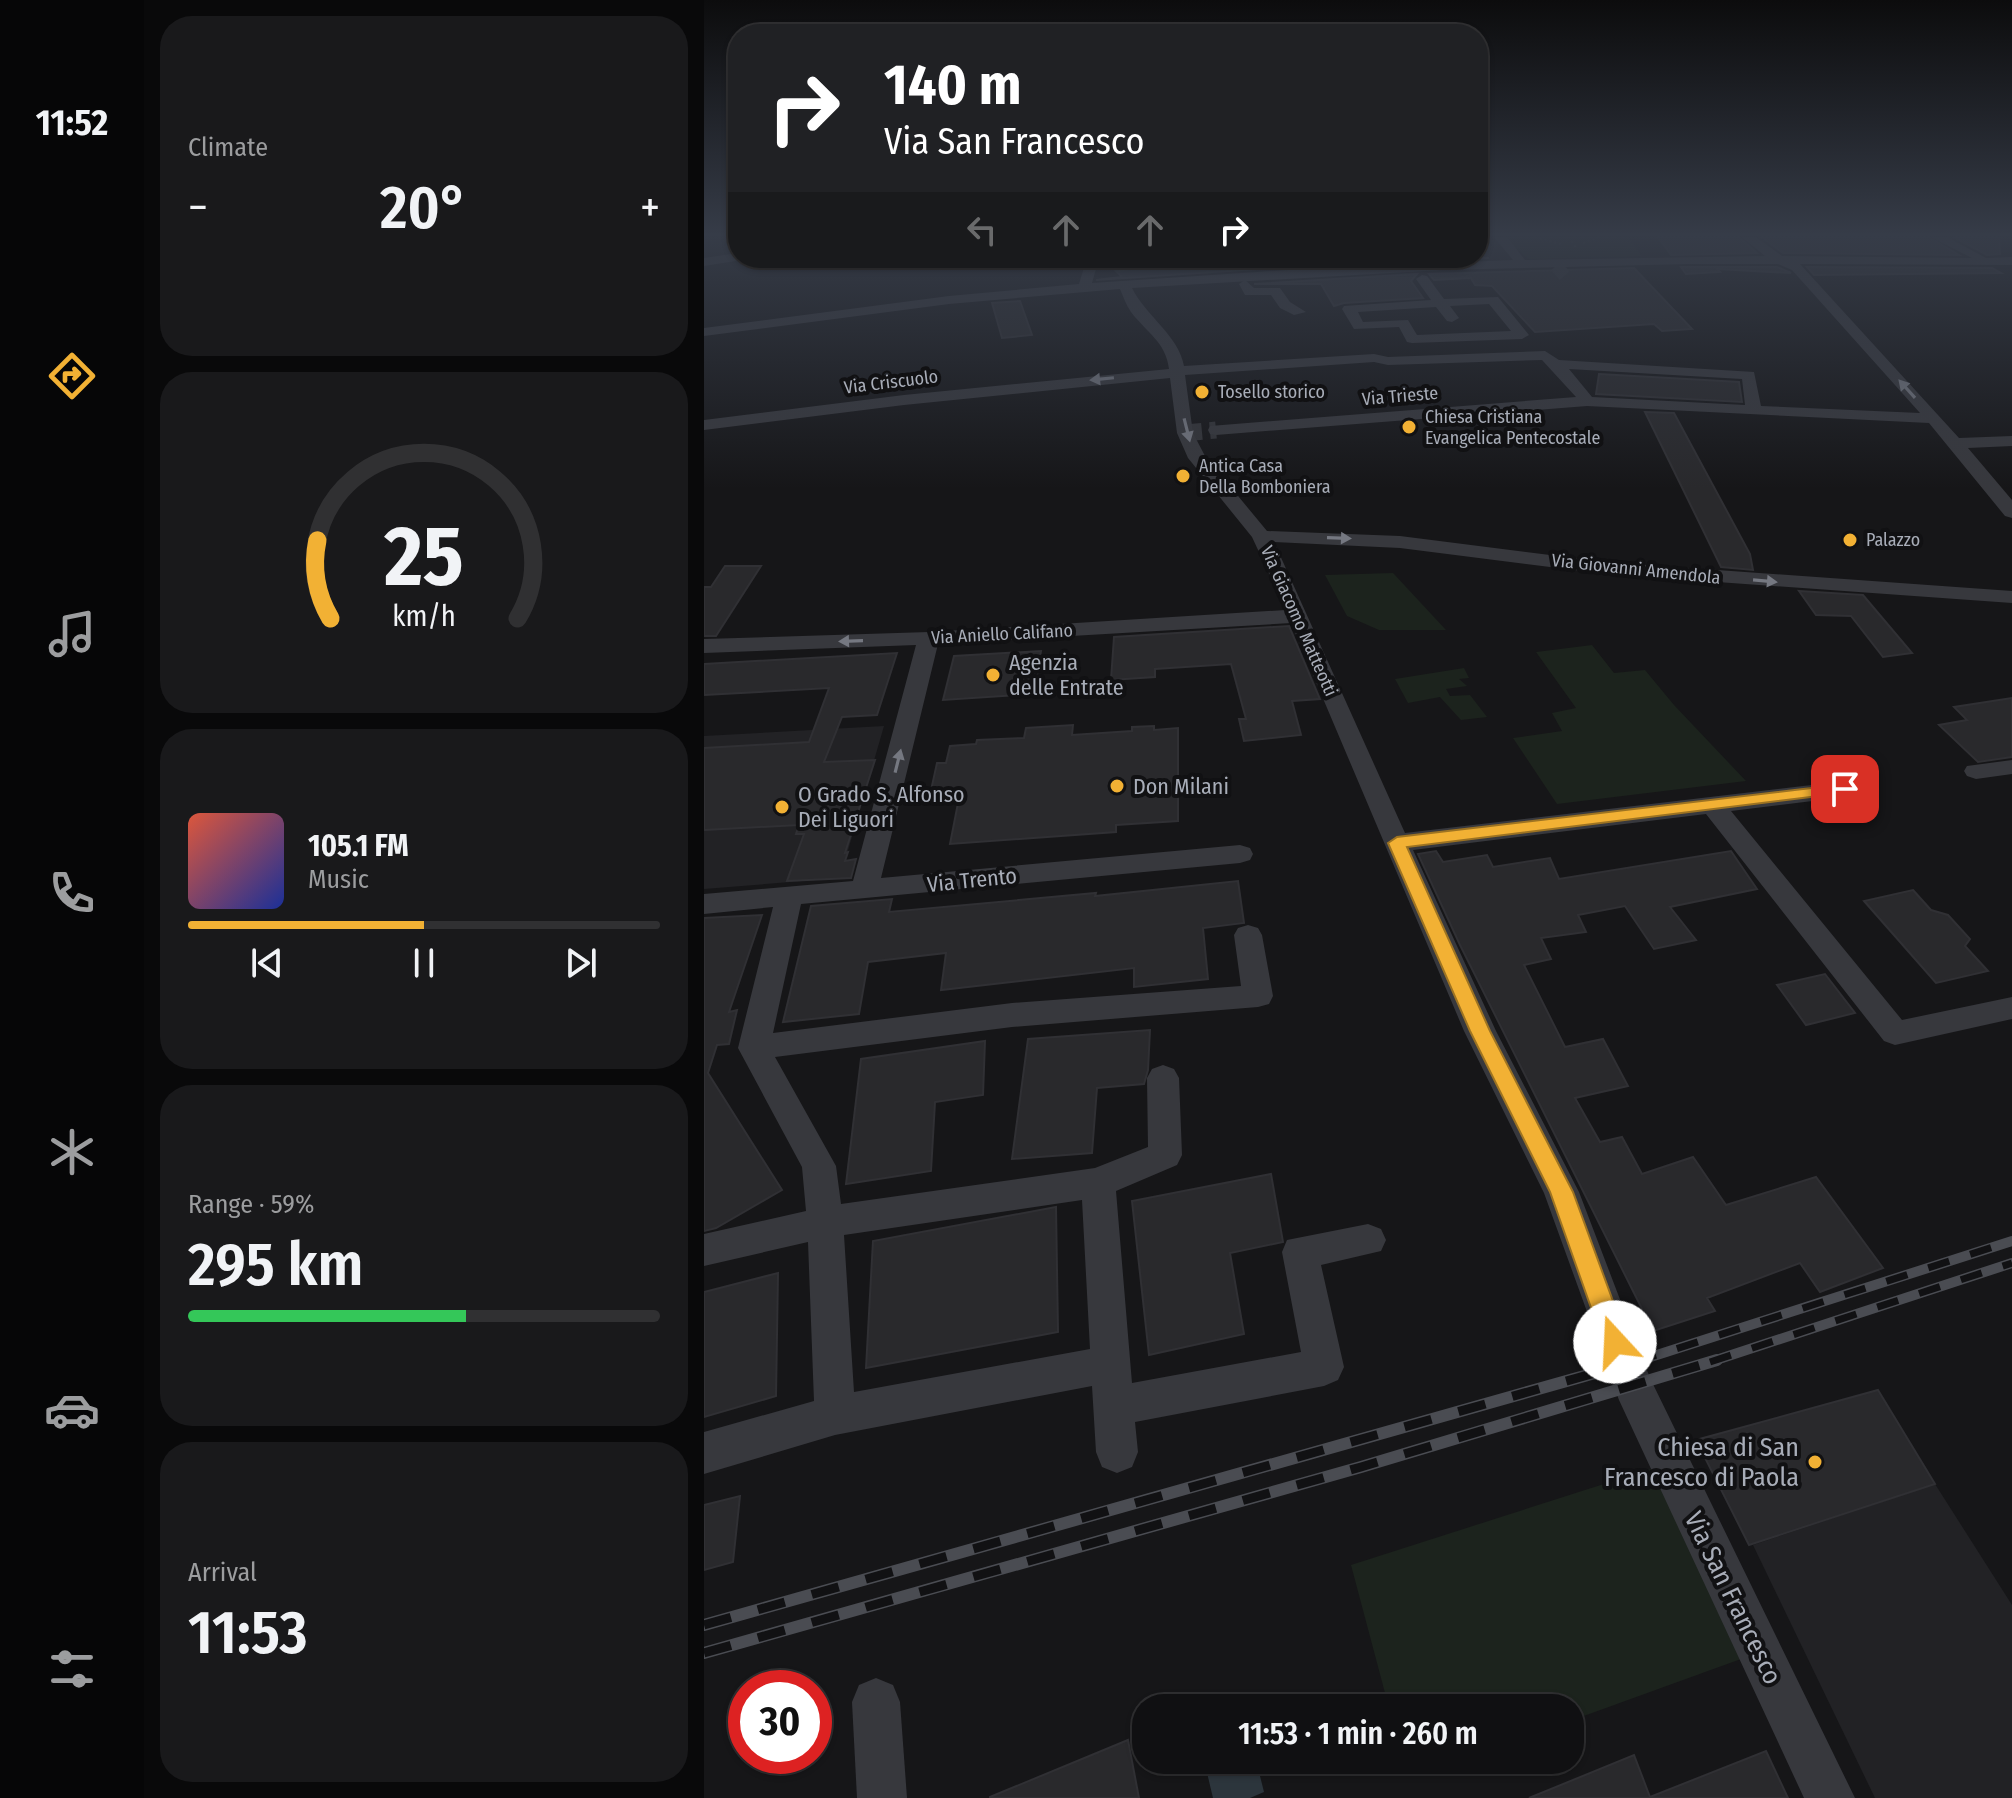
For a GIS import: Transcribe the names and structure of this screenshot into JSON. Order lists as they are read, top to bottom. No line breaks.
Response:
{"streets":{"street":["Via Criscuolo","Via Trieste","Via Giovanni Amendola","Via Giacomo Matteotti","Via Aniello Califano","Via Trento","Via San Francesco"]},"crossings":[["Via Criscuolo","Via Giacomo Matteotti"],["Via Giovanni Amendola","Via Giacomo Matteotti"],["Via Giacomo Matteotti","Via Aniello Califano"],["Via Giacomo Matteotti","Via San Francesco"]],"one_way":["Via Criscuolo","Via Aniello Califano"],"places":["Tosello storico","Chiesa Cristiana Evangelica Pentecostale","Antica Casa Della Bomboniera","Palazzo","Agenzia delle Entrate","Don Milani","O Grado S. Alfonso Dei Liguori","Chiesa di San Francesco di Paola"],"page":{"tabs":"11:52","tile":["Climate",["Range · 59%","295 km"],["Arrival","11:53"]],"turn":["140 m","Via San Francesco"],"heat":["−","20°","+"],"song":["105.1 FM","Music"],"limit":"30","trip":"11:53 · 1 min · 260 m","gauge":["25","km/h"]}}
